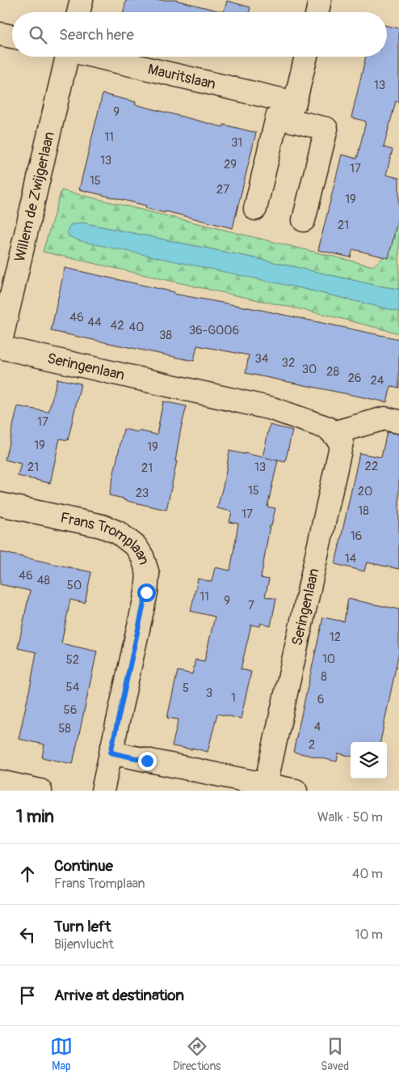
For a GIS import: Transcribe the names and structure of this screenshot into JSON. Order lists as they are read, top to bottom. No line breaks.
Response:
{"streets":{"street":["Mauritslaan","Willem de Zwijgerlaan","Seringenlaan","Frans Tromplaan"]},"crossings":[["Willem de Zwijgerlaan","Seringenlaan"]],"house_numbers":["13","9","11","31","13","29","17","15","27","19","21","46","44","42","40","36-G006","38","34","32","30","28","26","24","17","19","19","22","21","13","21","15","20","23","18","17","16","14","46","48","50","11","9","7","12","10","52","8","54","5","3","1","6","56","4","58","2"],"page":{"search":"Search here","heading":["1 min","Walk · 50 m"],"list":[["Continue","Frans Tromplaan","40 m"],["Turn left","Bijenvlucht","10 m"],"Arrive at destination"],"nav":["Map","Directions","Saved"]}}
